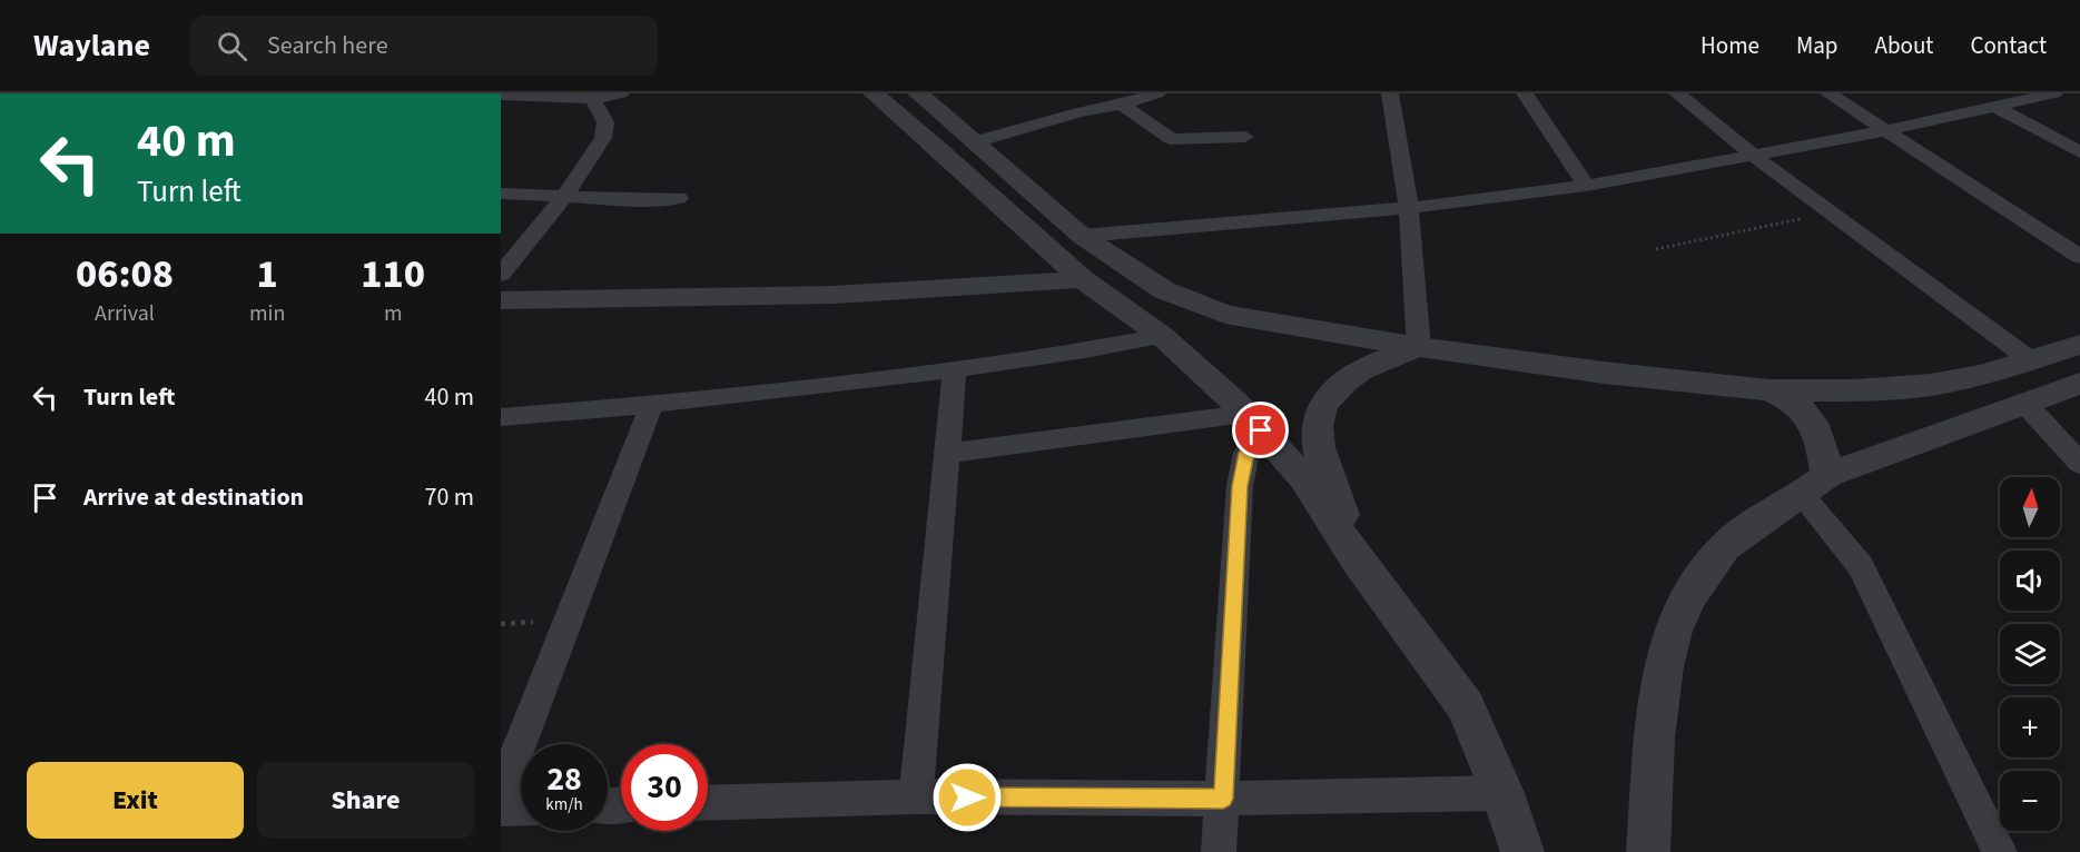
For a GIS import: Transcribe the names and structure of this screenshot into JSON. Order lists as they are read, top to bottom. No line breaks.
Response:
{"north":"top","page":{"header":"Waylane","search":"Search here","nav":["Home","Map","About","Contact"],"turn":["40 m","Turn left"],"eta":["06:08","Arrival","1","min","110","m"],"list":[{"name":"Turn left","value":"40 m"},{"name":"Arrive at destination","value":"70 m"}],"map_buttons":["+","−"],"speed":"28 km/h","limit":"30","buttons":["Exit","Share"]}}
